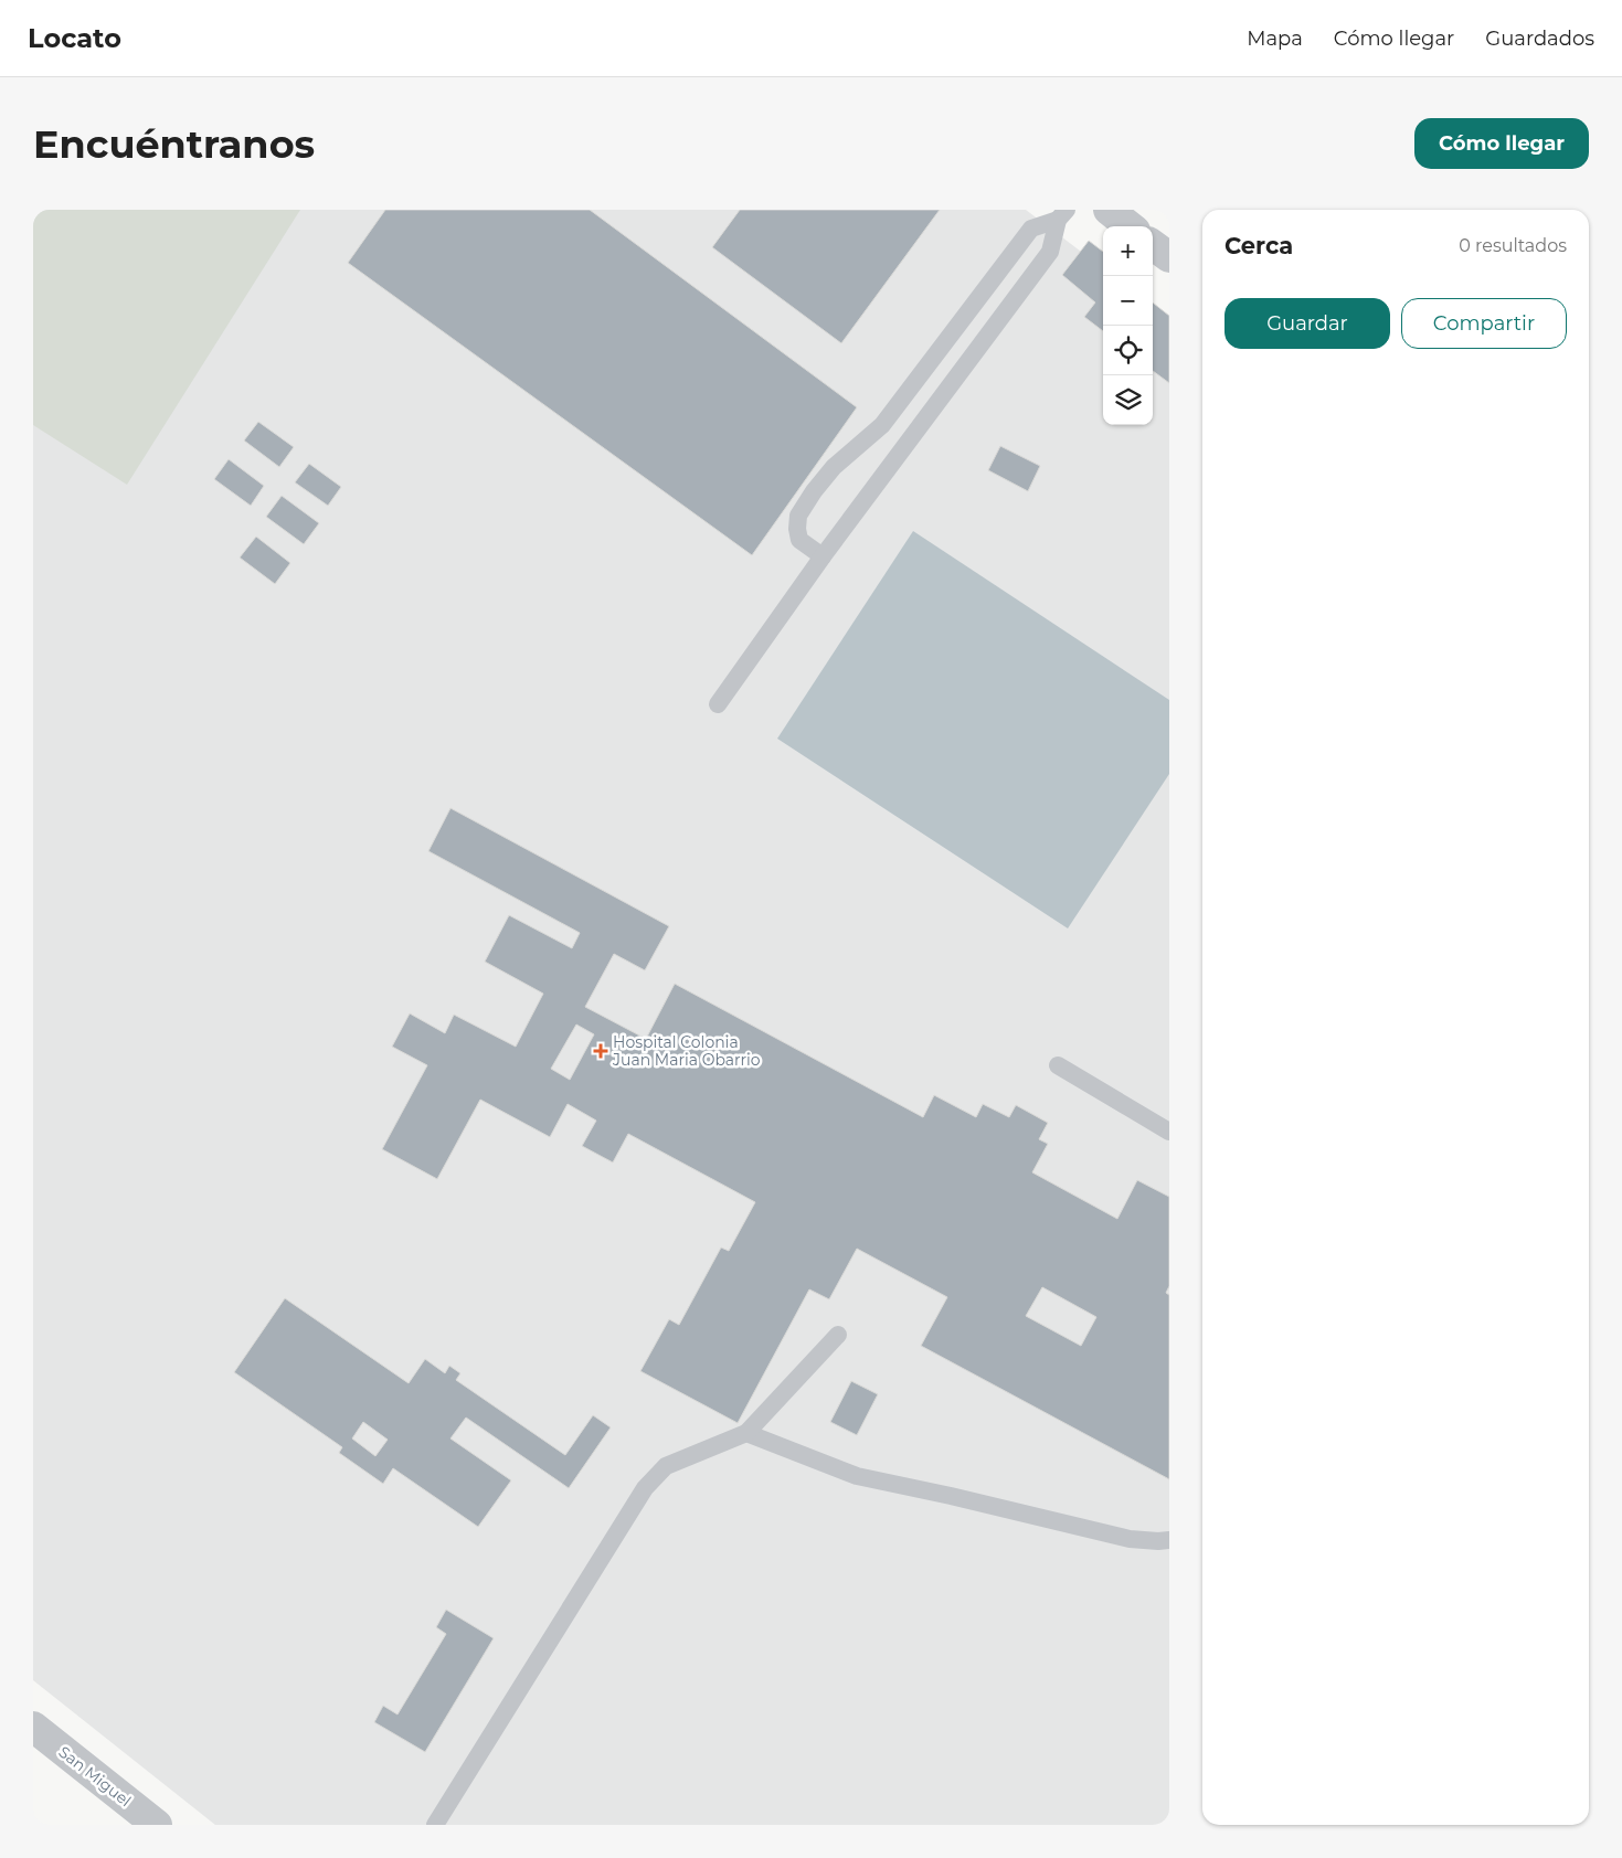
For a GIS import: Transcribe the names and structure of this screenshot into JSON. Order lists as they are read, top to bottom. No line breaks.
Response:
{"streets":{"street":["San Miguel"]},"places":{"health":["Hospital Colonia Juan Maria Obarrio"]},"page":{"header":"Locato","nav":["Mapa","Cómo llegar","Guardados"],"buttons":["Cómo llegar",["Guardar","Compartir"]],"title":"Encuéntranos","heading":["Cerca","0 resultados"],"map_buttons":["+","−"]}}
